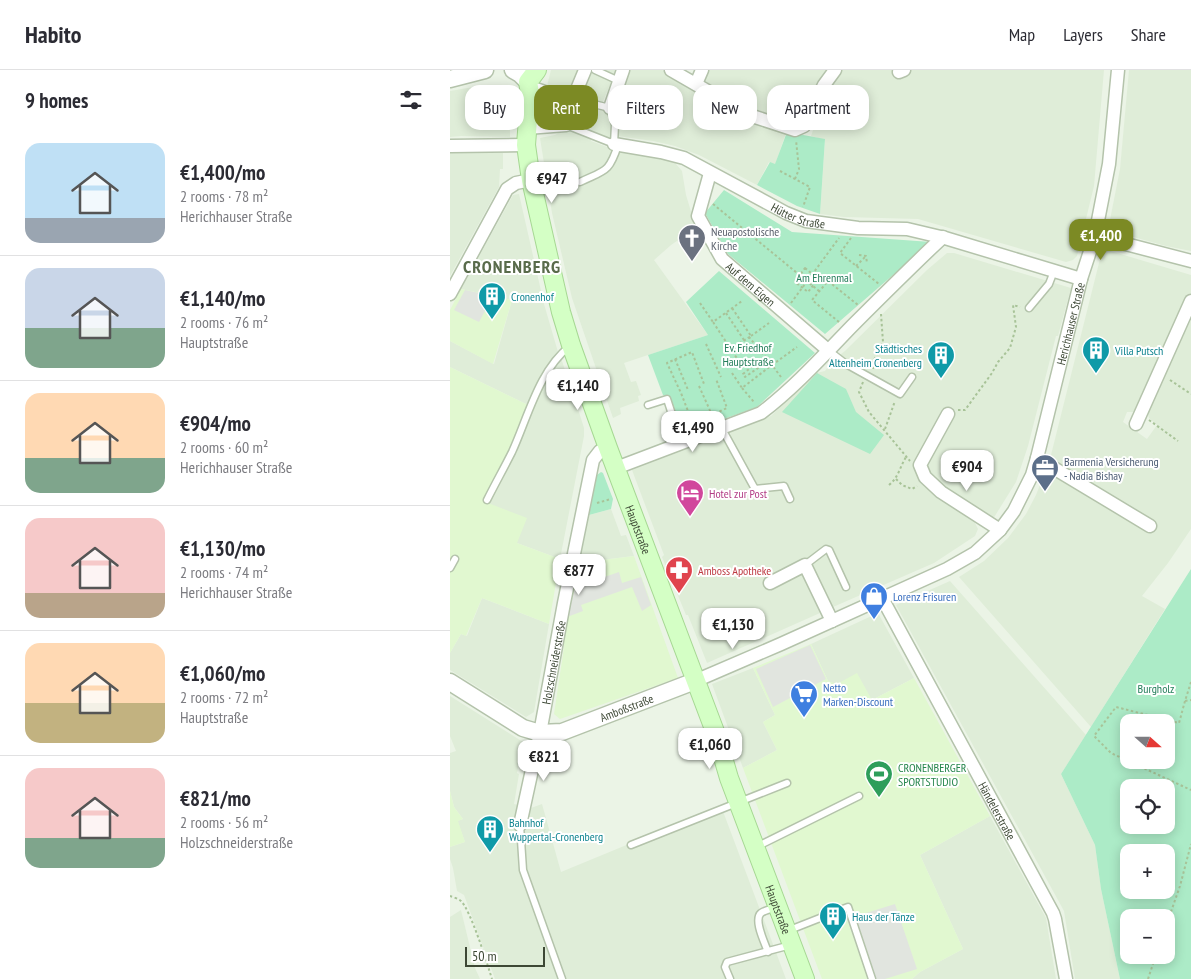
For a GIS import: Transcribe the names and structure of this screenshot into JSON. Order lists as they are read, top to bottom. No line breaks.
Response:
{"streets":{"main road":["Hauptstraße"],"street":["Hütter Straße","Auf dem Eigen","Herichhauser Straße","Holzschneiderstraße","Amboßstraße","Händelerstraße"]},"crossings":[["Hütter Straße","Auf dem Eigen"],["Hütter Straße","Herichhauser Straße"],["Hütter Straße","Hauptstraße"],["Herichhauser Straße","Hauptstraße"],["Herichhauser Straße","Amboßstraße"],["Herichhauser Straße","Händelerstraße"],["Hauptstraße","Holzschneiderstraße"],["Hauptstraße","Amboßstraße"],["Holzschneiderstraße","Amboßstraße"]],"districts":["CRONENBERG"],"parks":["Am Ehrenmal","Ev. Friedhof Hauptstraße","Burgholz"],"places":{"church":["Neuapostolische Kirche"],"building":["Cronenhof","Villa Putsch","Städtisches Altenheim Cronenberg","Bahnhof Wuppertal-Cronenberg","Haus der Tänze"],"office":["Barmenia Versicherung - Nadia Bishay"],"hotel":["Hotel zur Post"],"pharmacy":["Amboss Apotheke"],"shop":["Lorenz Frisuren"],"supermarket":["Netto Marken-Discount"],"sports":["CRONENBERGER SPORTSTUDIO"]},"scale_bar":"50 m","north":"right","page":{"header":"Habito","nav":["Map","Layers","Share"],"heading":"9 homes","chip":["Buy","Rent","Filters","New","Apartment"],"list":[{"name":"€1,400/mo","note":"2 rooms · 78 m² · Herichhauser Straße"},{"name":"€1,140/mo","note":"2 rooms · 76 m² · Hauptstraße"},{"name":"€904/mo","note":"2 rooms · 60 m² · Herichhauser Straße"},{"name":"€1,130/mo","note":"2 rooms · 74 m² · Herichhauser Straße"},{"name":"€1,060/mo","note":"2 rooms · 72 m² · Hauptstraße"},{"name":"€821/mo","note":"2 rooms · 56 m² · Holzschneiderstraße"}],"price":["€947","€1,400","€1,140","€1,490","€904","€877","€1,130","€1,060","€821"],"map_buttons":["+","−"],"scale":"50 m"}}
